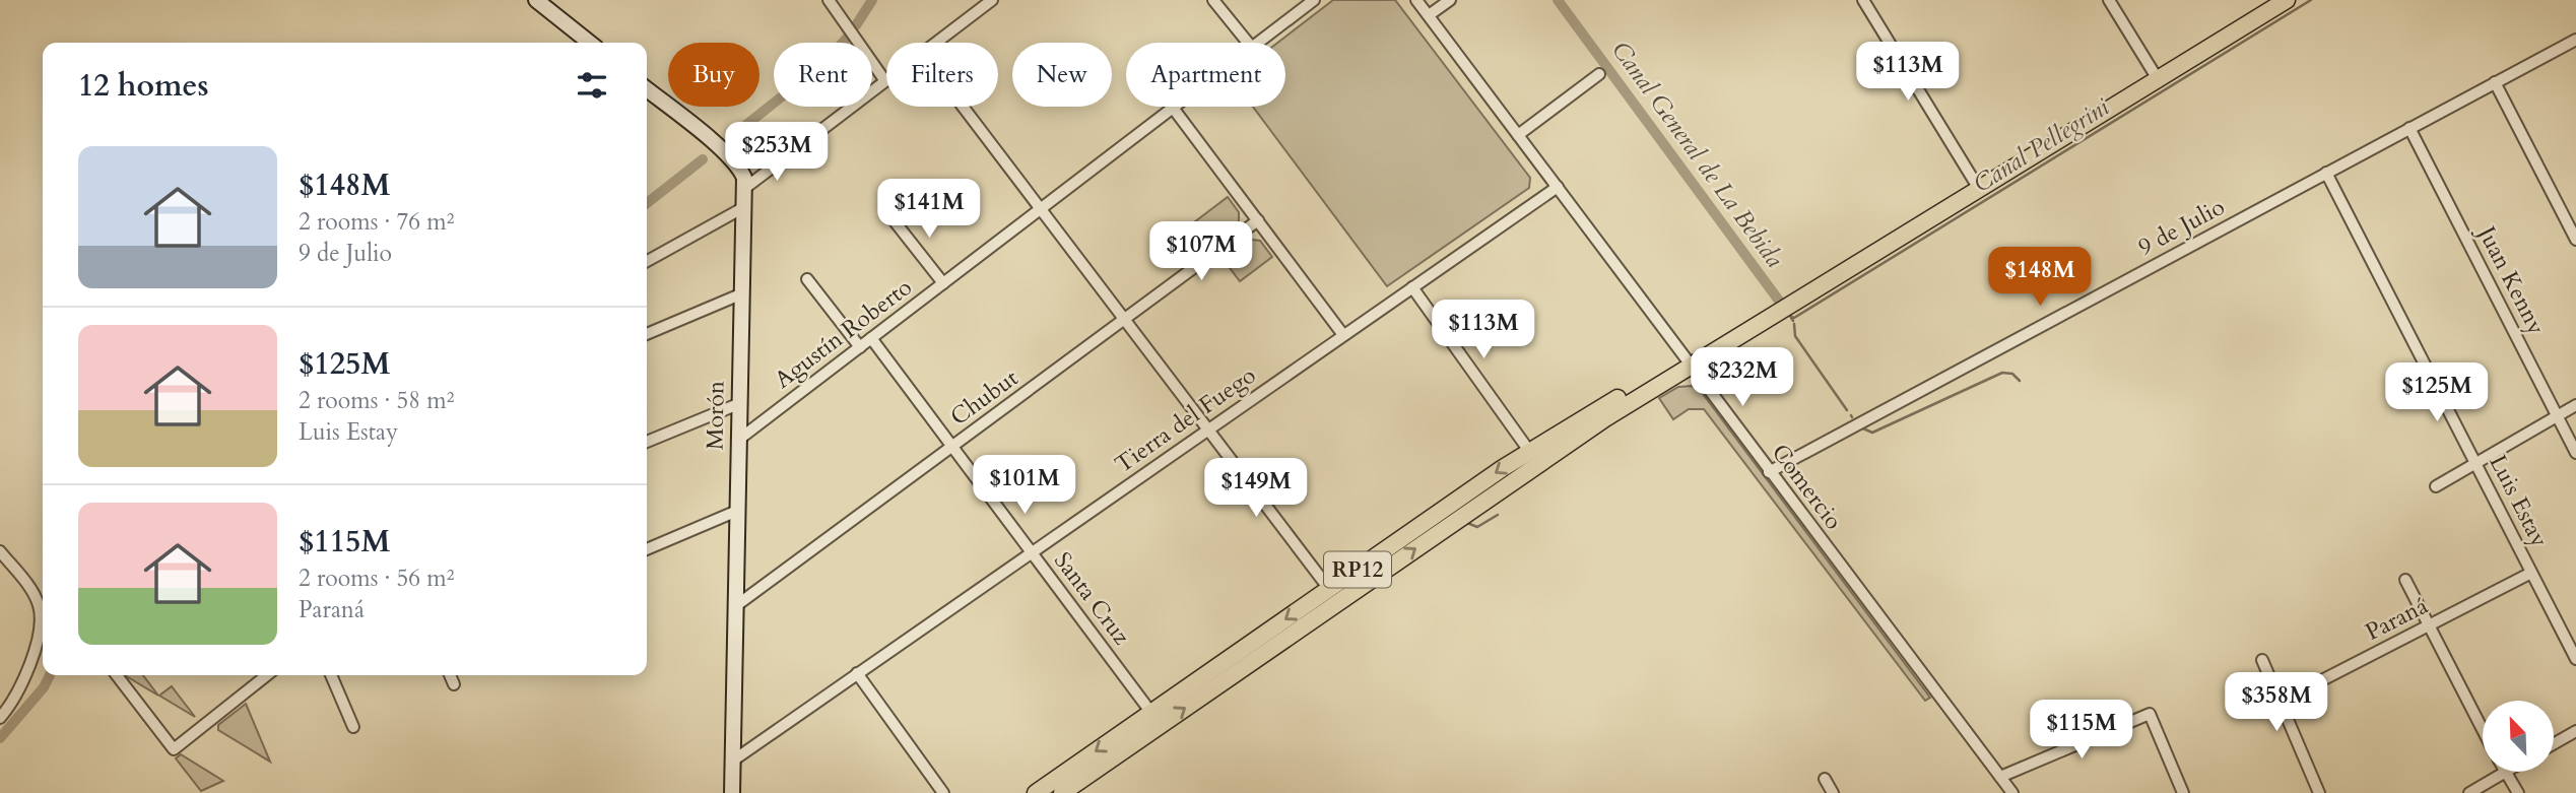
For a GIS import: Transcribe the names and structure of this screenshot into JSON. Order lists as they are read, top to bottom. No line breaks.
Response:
{"streets":{"main road":["RP12"],"street":["9 de Julio","Juan Kenny","Agustín Roberto","Chubut","Morón","Tierra del Fuego","Comercio","Luis Estay","Santa Cruz","Paraná"]},"crossings":[["9 de Julio","Juan Kenny"],["9 de Julio","Comercio"],["9 de Julio","Luis Estay"],["Agustín Roberto","Morón"],["Agustín Roberto","Santa Cruz"],["Chubut","Morón"],["Chubut","Santa Cruz"],["Morón","Tierra del Fuego"],["Tierra del Fuego","Comercio"],["Tierra del Fuego","Santa Cruz"],["Comercio","RP12"],["Luis Estay","Paraná"],["RP12","Santa Cruz"]],"water":["Canal Pellegrini","Canal General de La Bebida"],"north":"top left","page":{"price":["$113M","$253M","$141M","$107M","$148M","$113M","$232M","$125M","$101M","$149M","$358M","$115M"],"chip":["Buy","Rent","Filters","New","Apartment"],"heading":"12 homes","list":[{"name":"$148M","note":"2 rooms · 76 m² · 9 de Julio"},{"name":"$125M","note":"2 rooms · 58 m² · Luis Estay"},{"name":"$115M","note":"2 rooms · 56 m² · Paraná"}]}}
